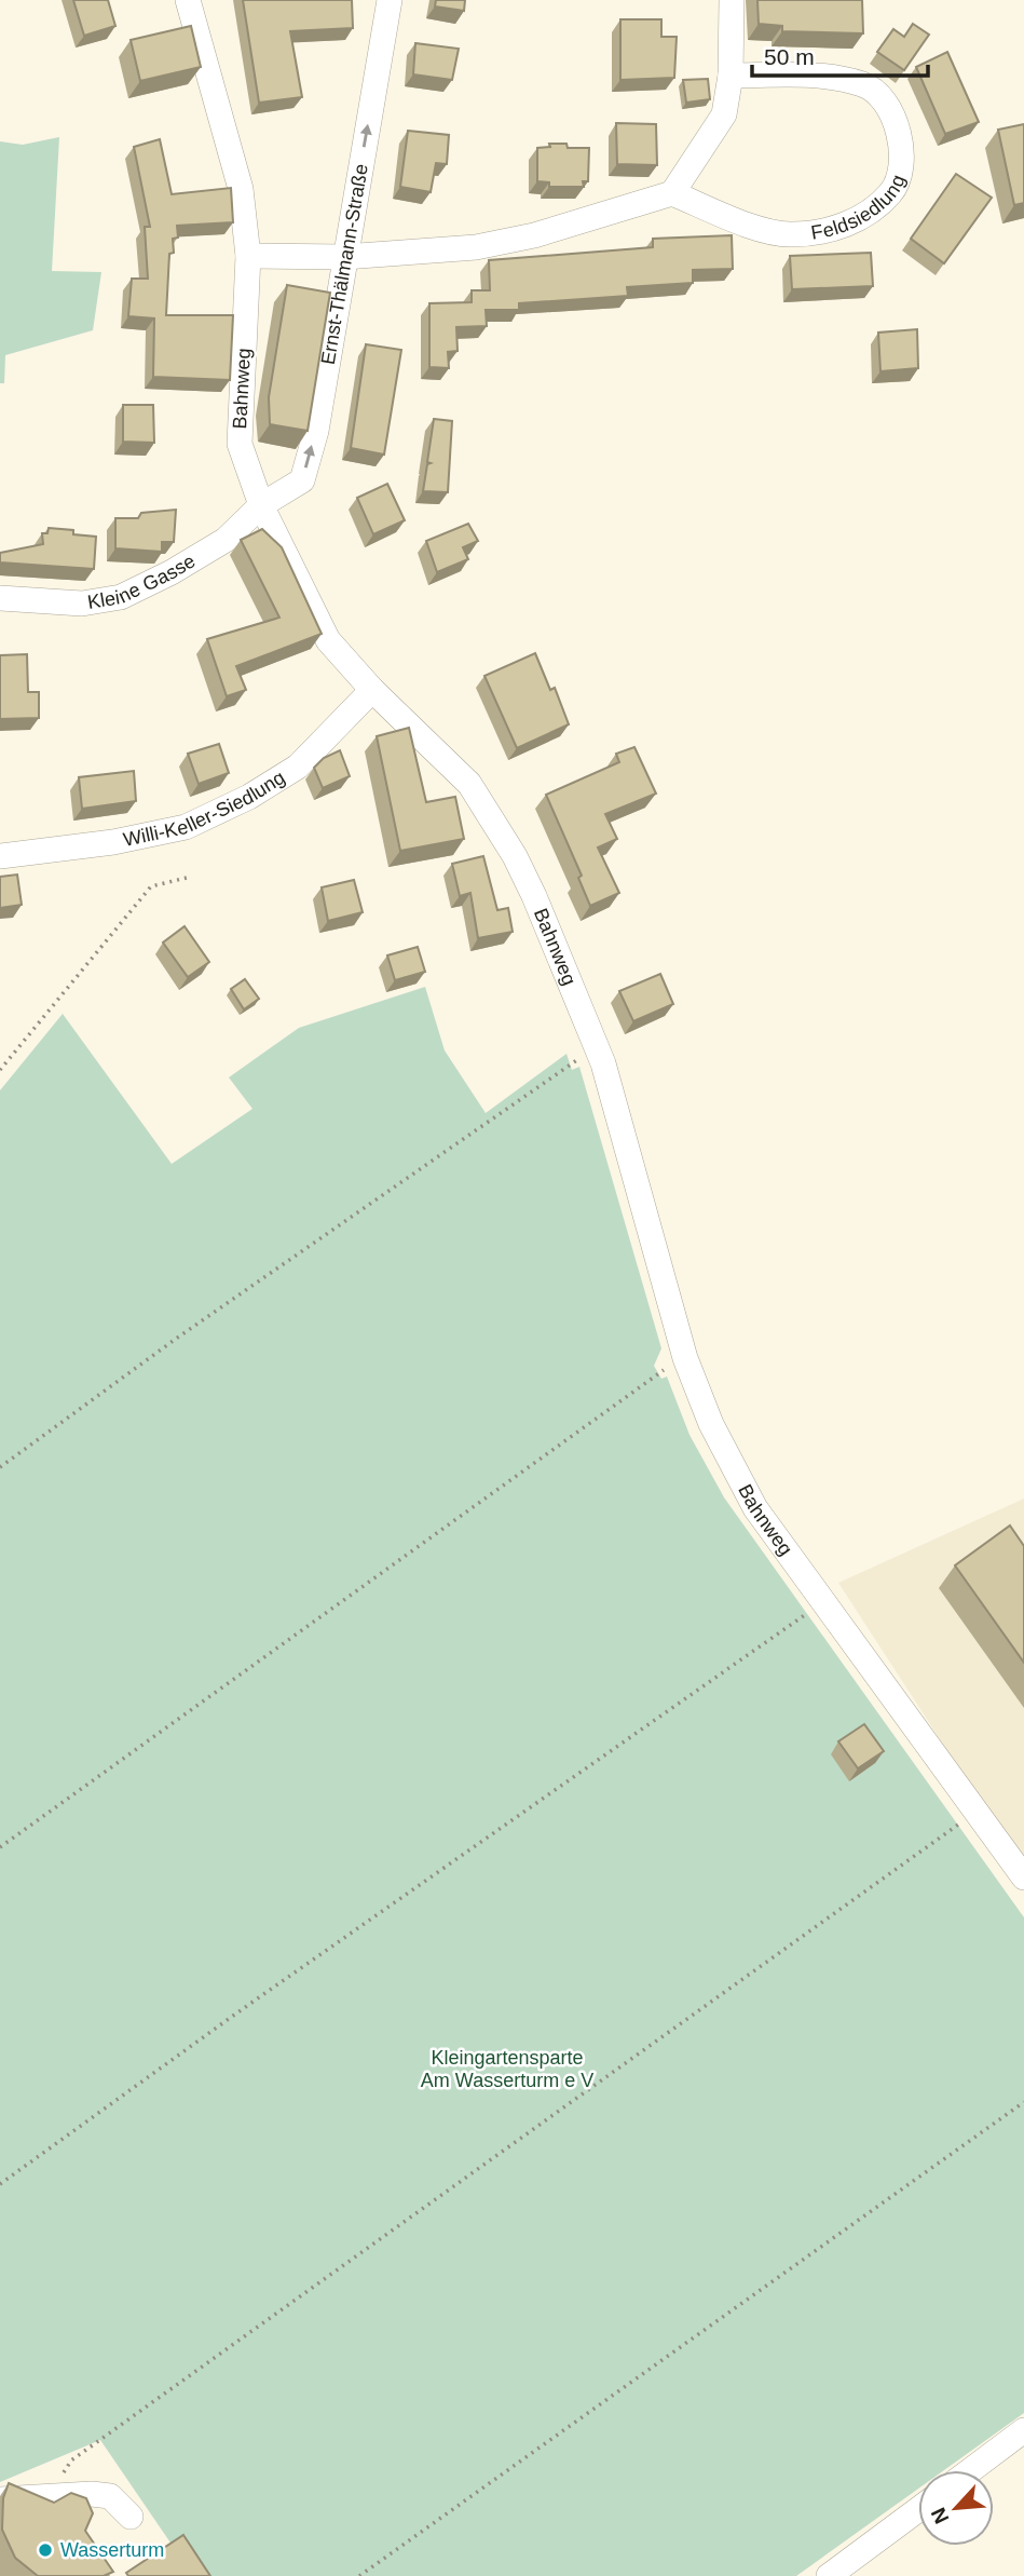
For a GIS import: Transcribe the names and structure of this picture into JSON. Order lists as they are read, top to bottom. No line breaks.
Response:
{"streets":{"street":["Feldsiedlung","Ernst-Thälmann-Straße","Bahnweg","Kleine Gasse","Willi-Keller-Siedlung"]},"crossings":[["Ernst-Thälmann-Straße","Bahnweg"],["Ernst-Thälmann-Straße","Kleine Gasse"],["Bahnweg","Kleine Gasse"],["Bahnweg","Willi-Keller-Siedlung"]],"one_way":["Ernst-Thälmann-Straße"],"parks":["Kleingartensparte Am Wasserturm e V"],"places":["Wasserturm"],"scale_bar":"50 m","north":"bottom left"}
